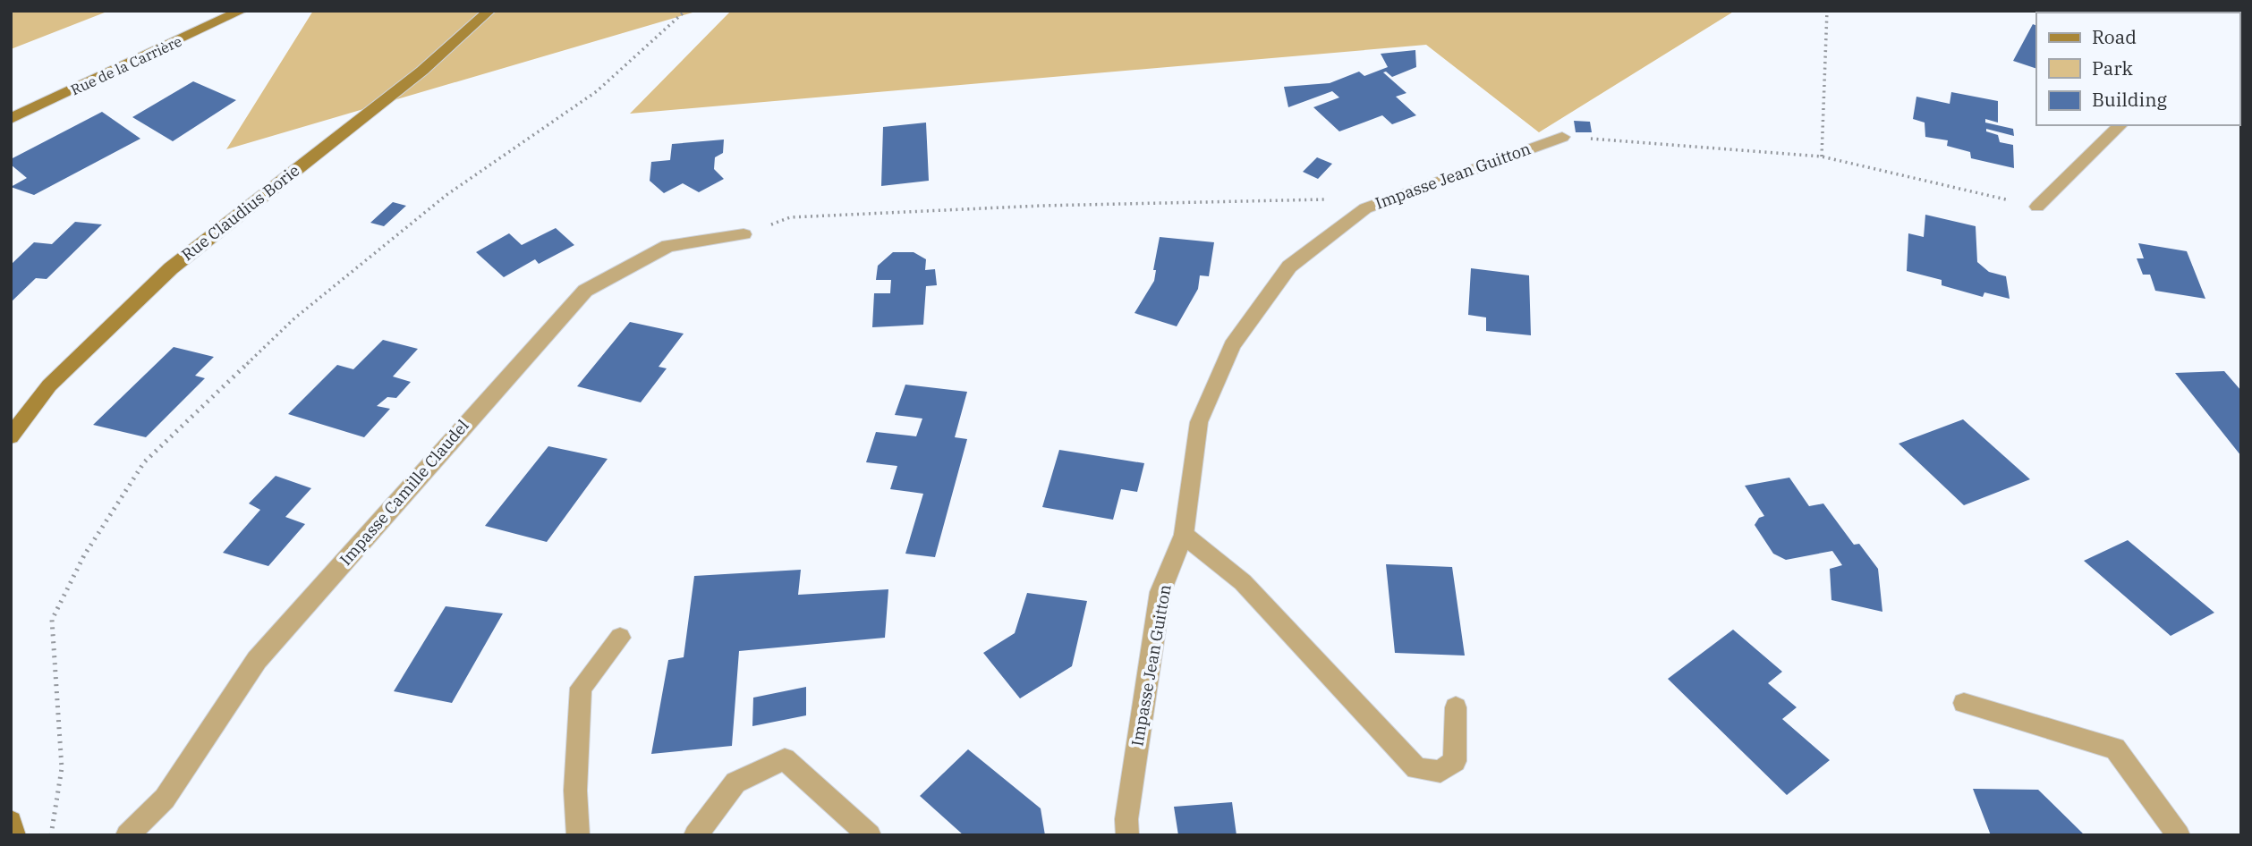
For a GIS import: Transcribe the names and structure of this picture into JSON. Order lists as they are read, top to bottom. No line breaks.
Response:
{"streets":{"street":["Rue de la Carrière","Impasse Jean Guitton","Rue Claudius Borie","Impasse Camille Claudel"]},"legend":["Road","Park","Building"]}
